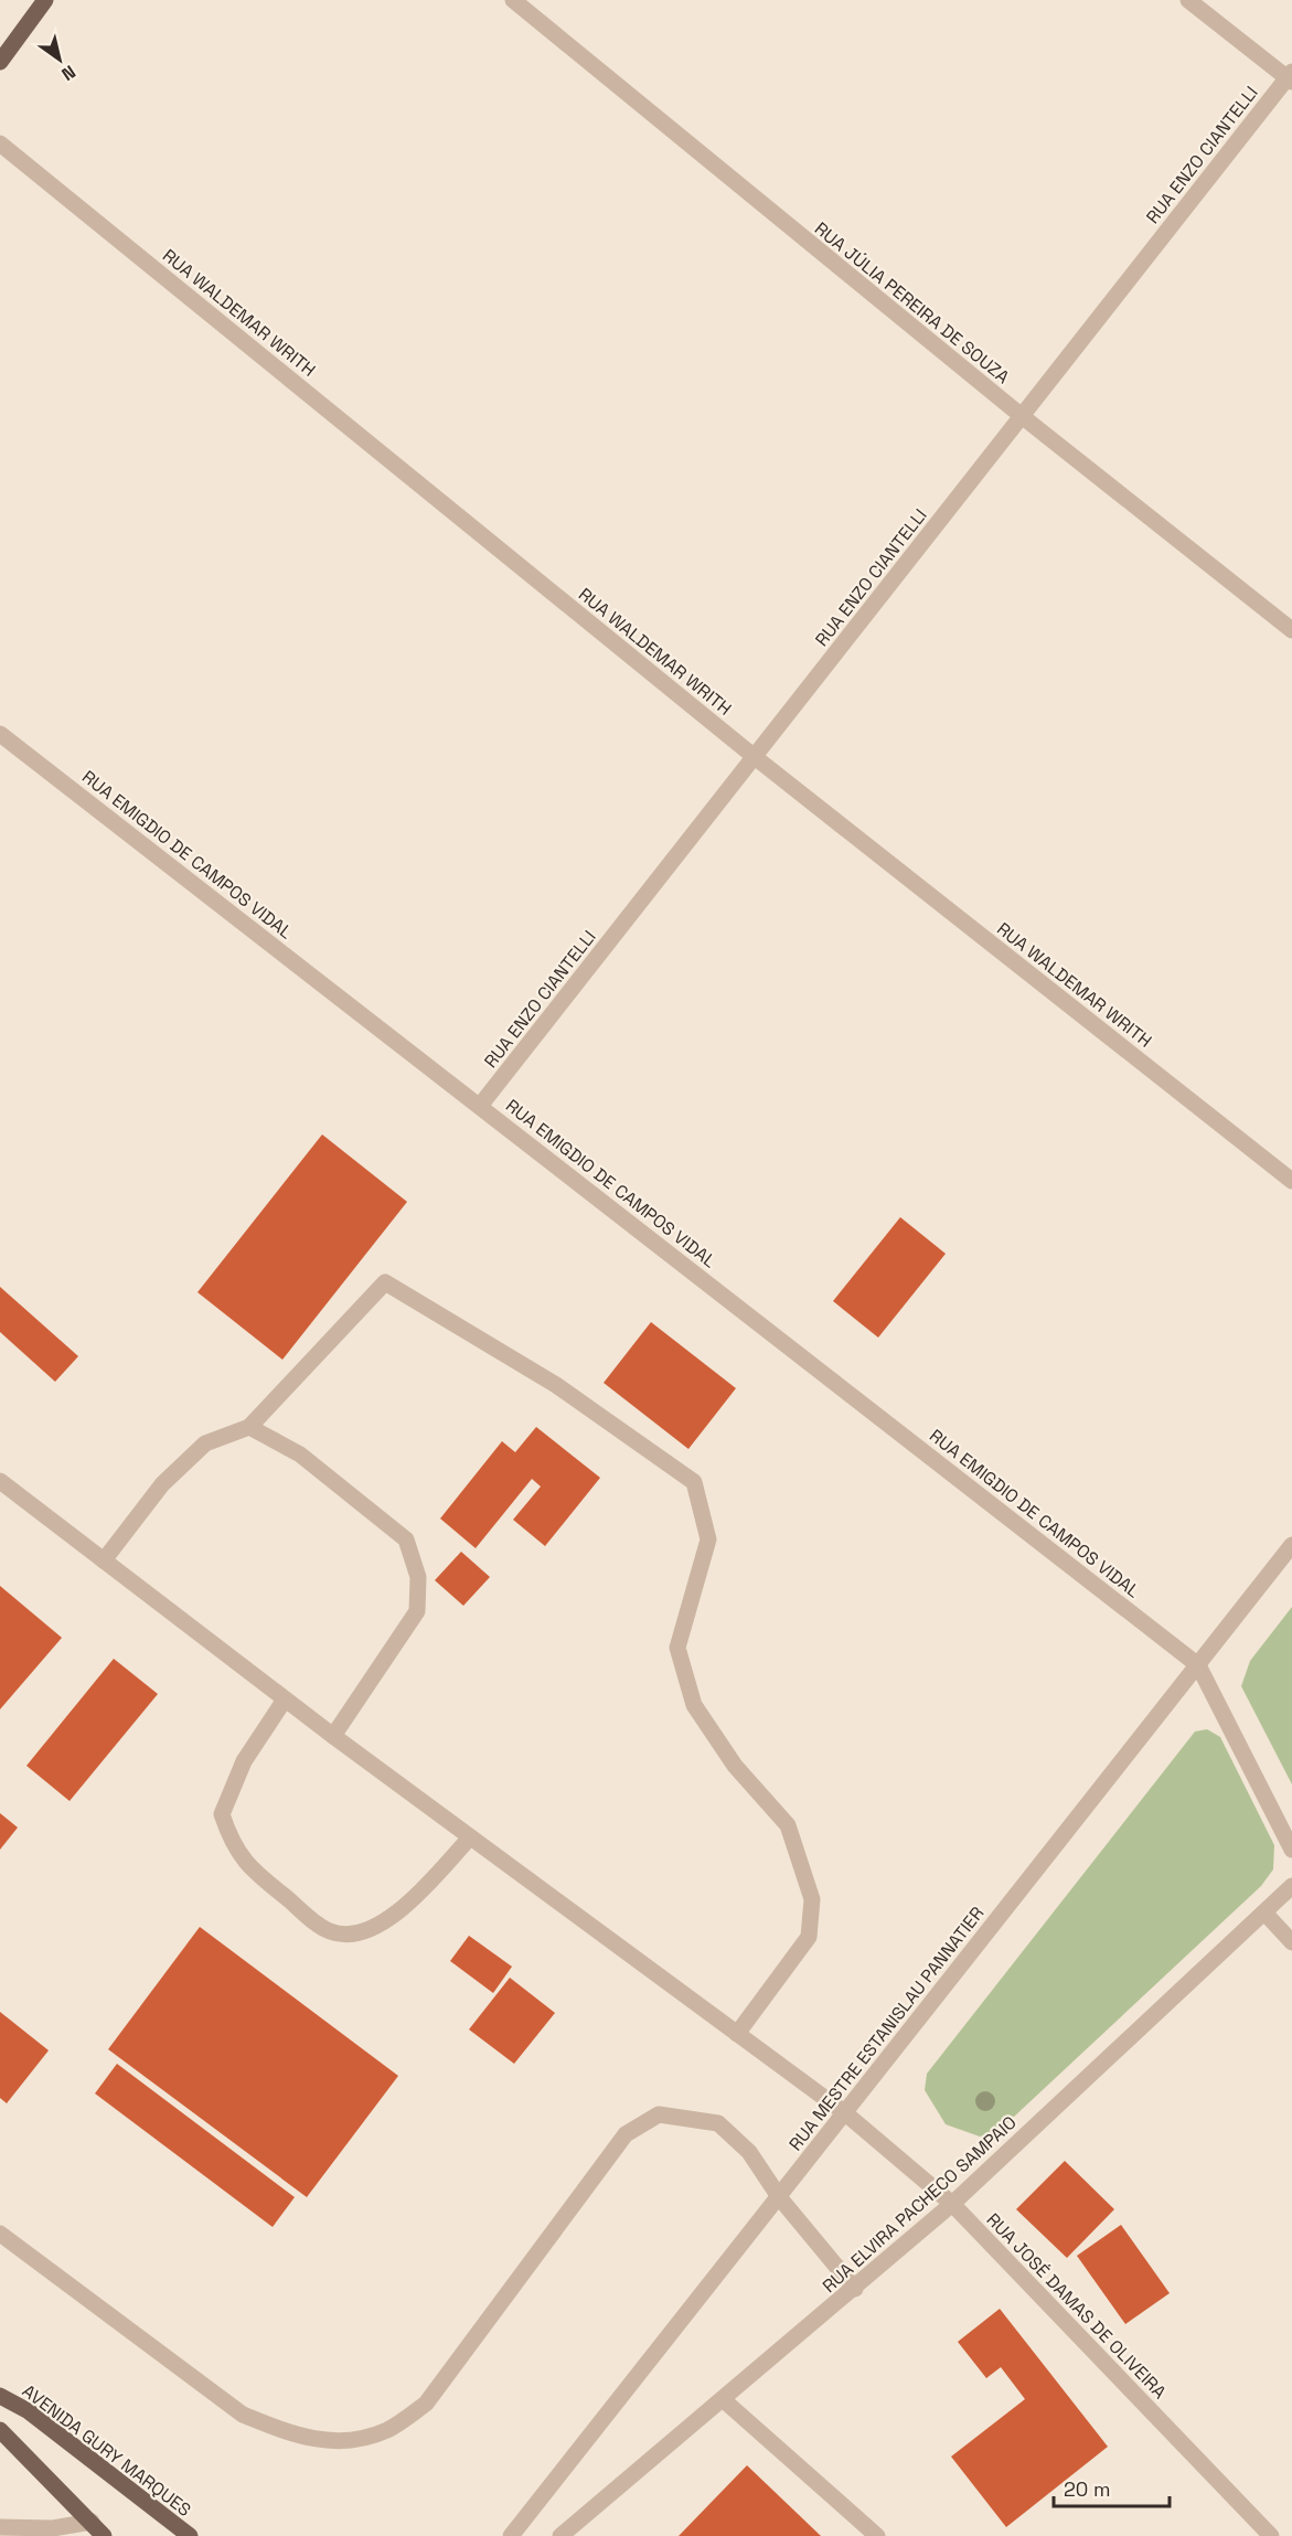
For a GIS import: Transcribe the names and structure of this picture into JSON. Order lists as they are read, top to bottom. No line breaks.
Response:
{"streets":{"main road":["AVENIDA GURY MARQUES"],"street":["RUA ENZO CIANTELLI","RUA JÚLIA PEREIRA DE SOUZA","RUA WALDEMAR WRITH","RUA EMIGDIO DE CAMPOS VIDAL","RUA MESTRE ESTANISLAU PANNATIER","RUA ELVIRA PACHECO SAMPAIO","RUA JOSÉ DAMAS DE OLIVEIRA"]},"crossings":[["RUA ENZO CIANTELLI","RUA JÚLIA PEREIRA DE SOUZA"],["RUA ENZO CIANTELLI","RUA WALDEMAR WRITH"],["RUA ENZO CIANTELLI","RUA EMIGDIO DE CAMPOS VIDAL"],["RUA EMIGDIO DE CAMPOS VIDAL","RUA MESTRE ESTANISLAU PANNATIER"],["RUA MESTRE ESTANISLAU PANNATIER","RUA JOSÉ DAMAS DE OLIVEIRA"],["RUA ELVIRA PACHECO SAMPAIO","RUA JOSÉ DAMAS DE OLIVEIRA"]],"scale_bar":"20 m","north":"bottom right"}
